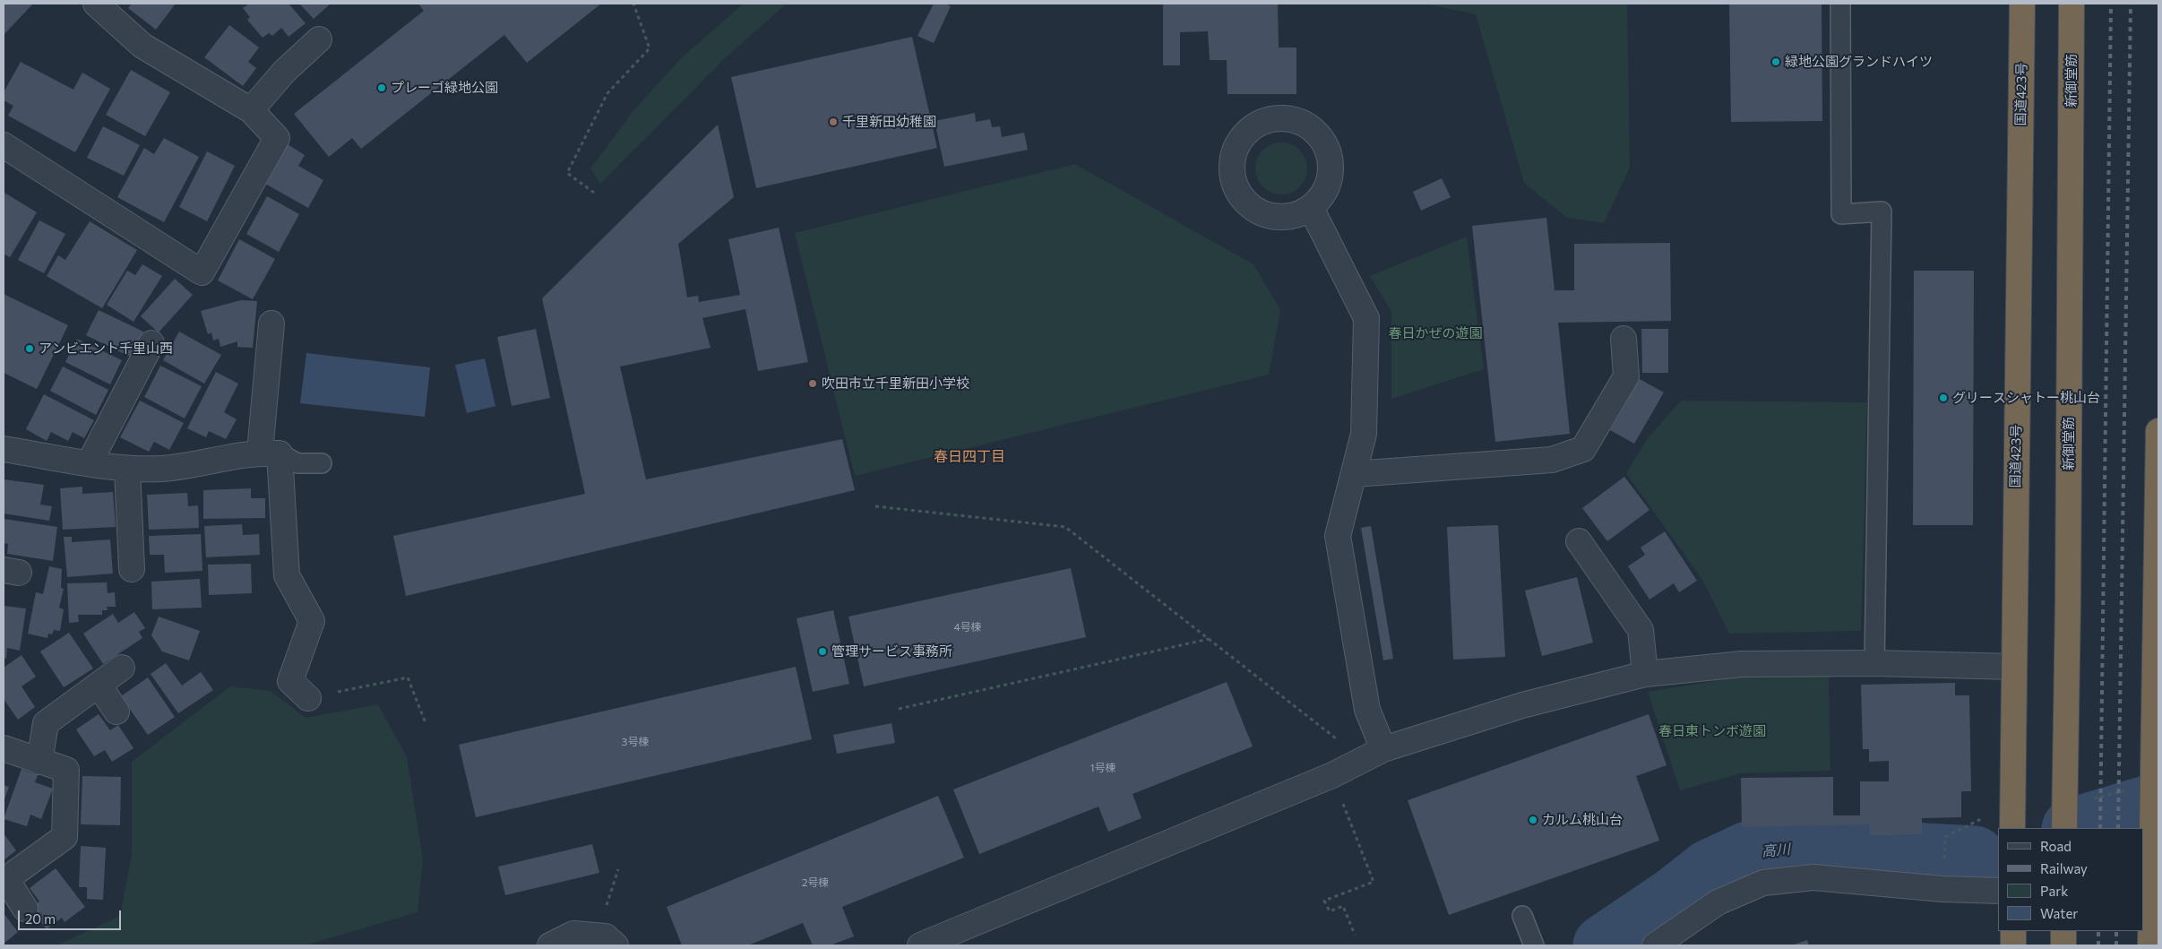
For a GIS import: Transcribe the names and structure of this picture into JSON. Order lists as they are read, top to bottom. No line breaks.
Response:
{"streets":{"highway":["新御堂筋","国道423号"]},"districts":["春日四丁目"],"water":["高川"],"parks":["春日かぜの遊園","春日東トンボ遊園"],"places":["緑地公園グランドハイツ","プレーゴ緑地公園","千里新田幼稚園","アンビエント千里山西","吹田市立千里新田小学校","グリースシャトー桃山台","管理サービス事務所","カルム桃山台"],"house_numbers":["4号棟","3号棟","1号棟","2号棟"],"legend":["Road","Railway","Park","Water"],"scale_bar":"20 m"}
